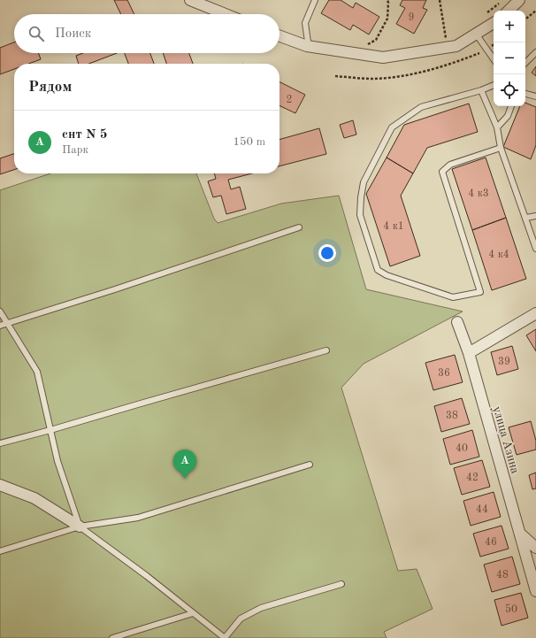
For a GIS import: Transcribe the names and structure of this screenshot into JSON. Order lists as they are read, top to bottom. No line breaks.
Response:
{"streets":{"street":["улица Азина"]},"house_numbers":["9","2","4 к3","4 к1","4 к4","39","36","38","40","42","44","46","48","50"],"page":{"map_buttons":["+","−"],"search":"Поиск","heading":"Рядом","list":[{"mark":"A","name":"снт N 5","note":"Парк","value":"150 m"}],"pins":"A"}}
